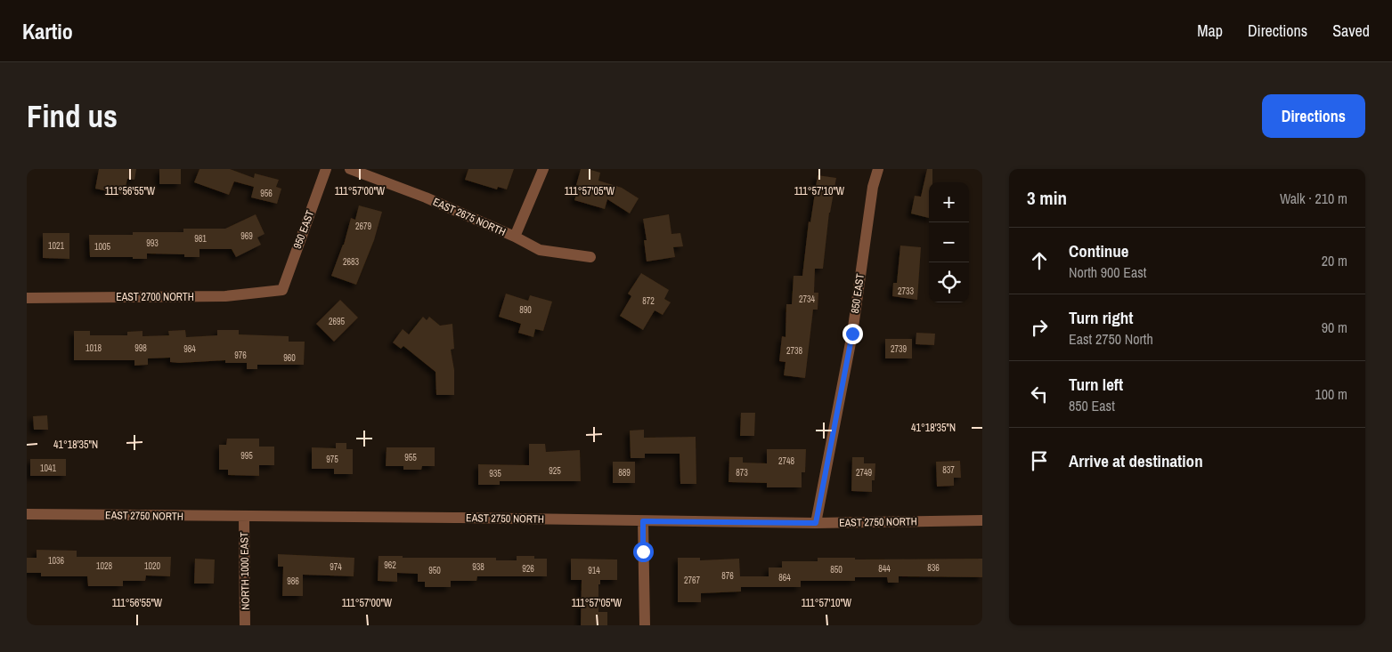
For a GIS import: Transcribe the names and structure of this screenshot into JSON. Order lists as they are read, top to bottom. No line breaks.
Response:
{"streets":{"street":["EAST 2675 NORTH","950 EAST","850 EAST","EAST 2700 NORTH","EAST 2750 NORTH","NORTH 1000 EAST"]},"crossings":[["950 EAST","EAST 2700 NORTH"],["850 EAST","EAST 2750 NORTH"],["EAST 2750 NORTH","NORTH 1000 EAST"]],"house_numbers":["956","2679","969","981","993","1021","1005","2683","2733","2734","872","890","2695","1018","998","984","2739","2738","976","960","995","955","975","2748","1041","837","925","889","873","2749","935","1036","962","1028","1020","974","938","836","926","844","850","950","914","876","864","2767","986"],"page":{"header":"Kartio","nav":["Map","Directions","Saved"],"buttons":"Directions","title":"Find us","heading":["3 min","Walk · 210 m"],"map_buttons":["+","−"],"list":[["Continue","North 900 East","20 m"],["Turn right","East 2750 North","90 m"],["Turn left","850 East","100 m"],"Arrive at destination"]},"coordinates":["111°56'55\"W","111°57'00\"W","111°57'05\"W","111°57'10\"W","41°18'35\"N"]}
